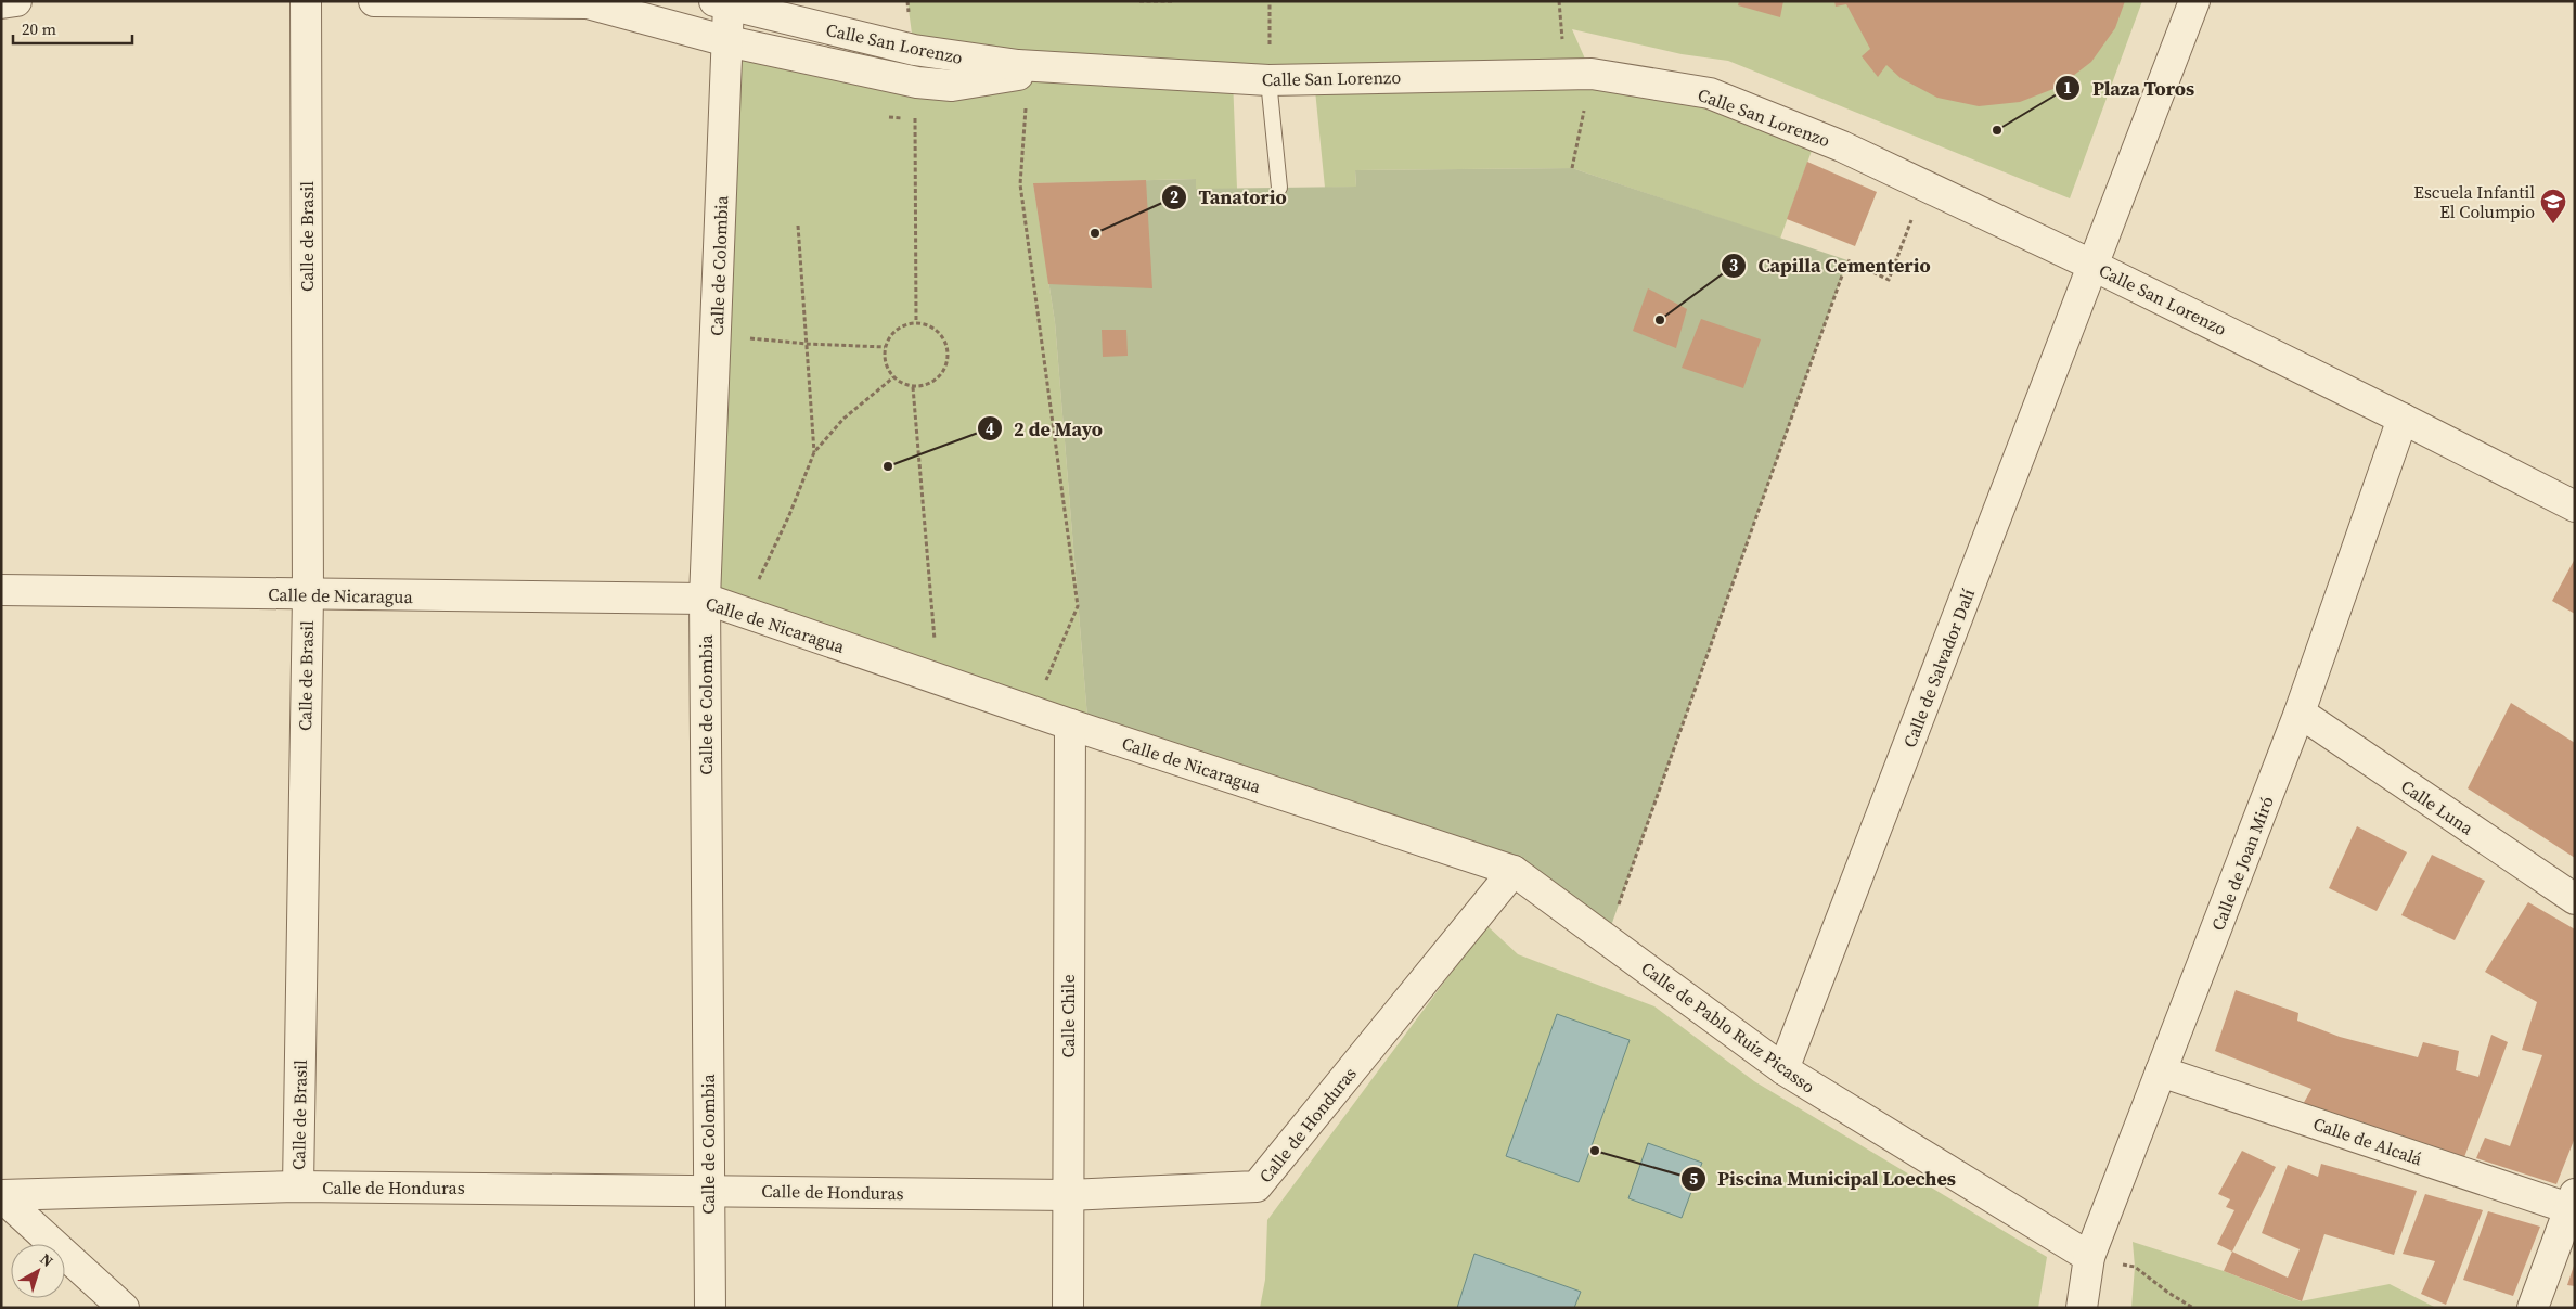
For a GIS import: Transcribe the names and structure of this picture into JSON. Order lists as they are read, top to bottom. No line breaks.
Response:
{"streets":{"street":["Calle San Lorenzo","Calle de Brasil","Calle de Colombia","Calle de Nicaragua","Calle de Salvador Dalí","Calle Luna","Calle de Joan Miró","Calle Chile","Calle de Pablo Ruiz Picasso","Calle de Honduras","Calle de Alcalá"]},"crossings":[["Calle San Lorenzo","Calle de Colombia"],["Calle San Lorenzo","Calle de Salvador Dalí"],["Calle San Lorenzo","Calle de Joan Miró"],["Calle de Brasil","Calle de Nicaragua"],["Calle de Brasil","Calle de Honduras"],["Calle de Colombia","Calle de Nicaragua"],["Calle de Colombia","Calle de Honduras"],["Calle de Nicaragua","Calle Chile"],["Calle de Nicaragua","Calle de Pablo Ruiz Picasso"],["Calle de Nicaragua","Calle de Honduras"],["Calle de Salvador Dalí","Calle de Pablo Ruiz Picasso"],["Calle Luna","Calle de Joan Miró"],["Calle de Joan Miró","Calle de Pablo Ruiz Picasso"],["Calle de Joan Miró","Calle de Alcalá"],["Calle Chile","Calle de Honduras"],["Calle de Pablo Ruiz Picasso","Calle de Honduras"]],"places":{"other":["Plaza Toros","Tanatorio","Capilla Cementerio","2 de Mayo","Piscina Municipal Loeches"],"school or university":["Escuela Infantil El Columpio"]},"scale_bar":"20 m","north":"top right"}
